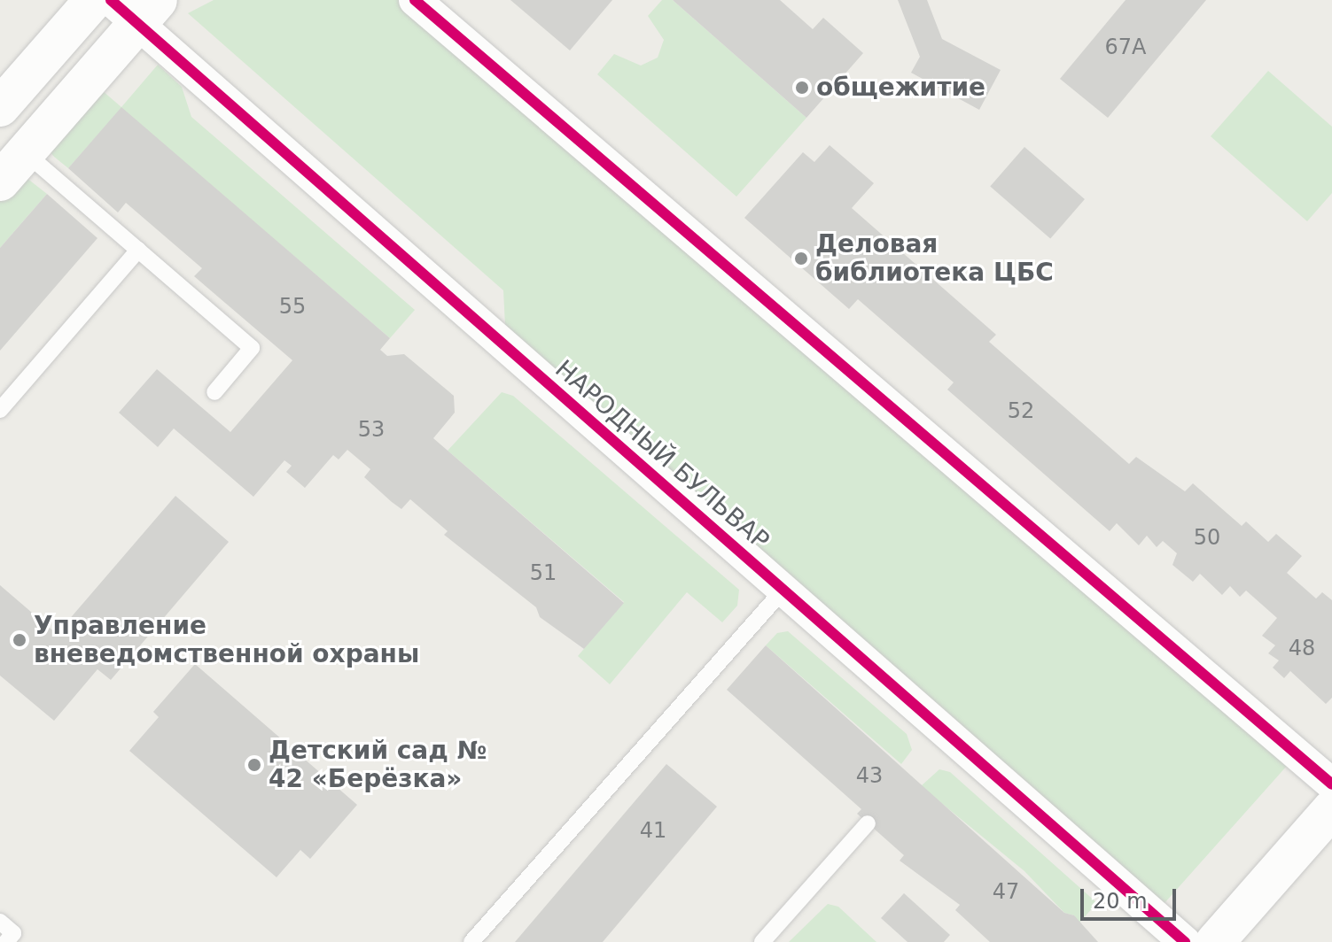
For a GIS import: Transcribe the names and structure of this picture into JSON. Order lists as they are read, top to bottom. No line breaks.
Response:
{"streets":{"street":["НАРОДНЫЙ БУЛЬВАР"]},"places":["общежитие","Деловая библиотека ЦБС","Управление вневедомственной охраны","Детский сад № 42 «Берёзка»"],"house_numbers":["67А","55","52","53","50","51","48","43","41","47"],"scale_bar":"20 m"}
